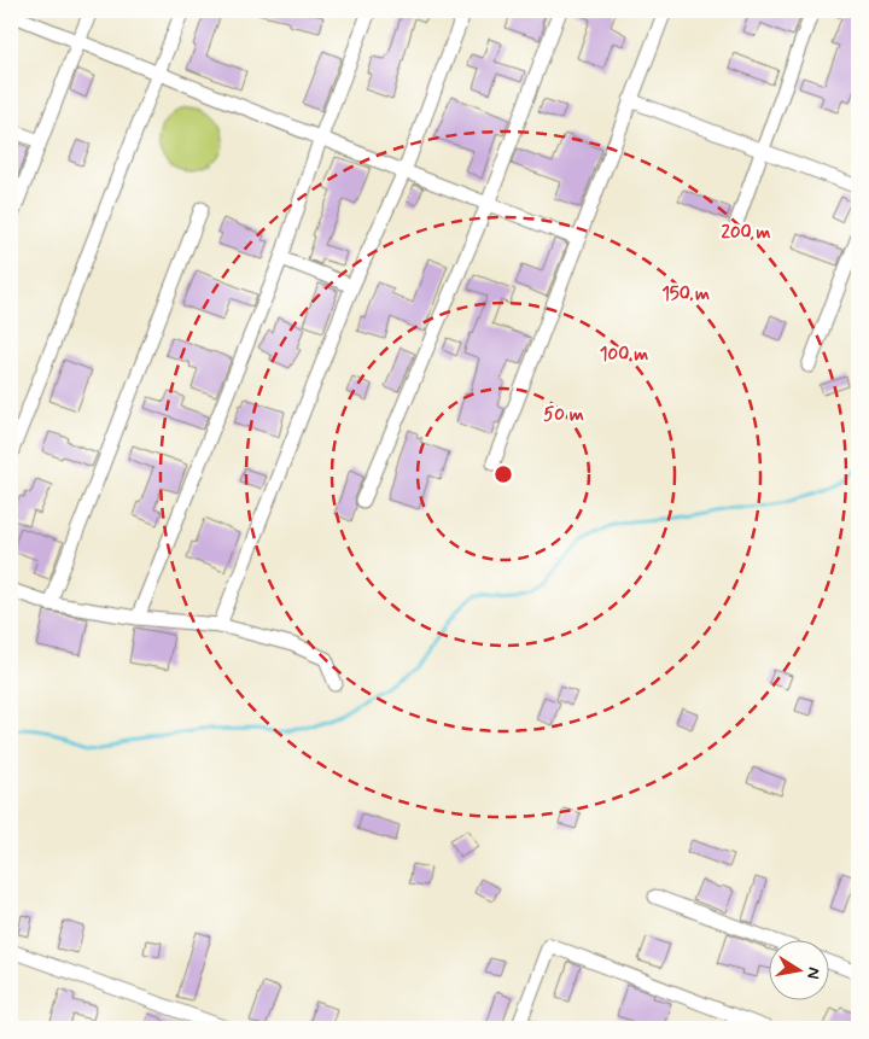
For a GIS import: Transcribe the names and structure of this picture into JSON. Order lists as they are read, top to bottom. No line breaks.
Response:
{"north":"right","rings":["200 m","150 m","100 m","50 m"]}
